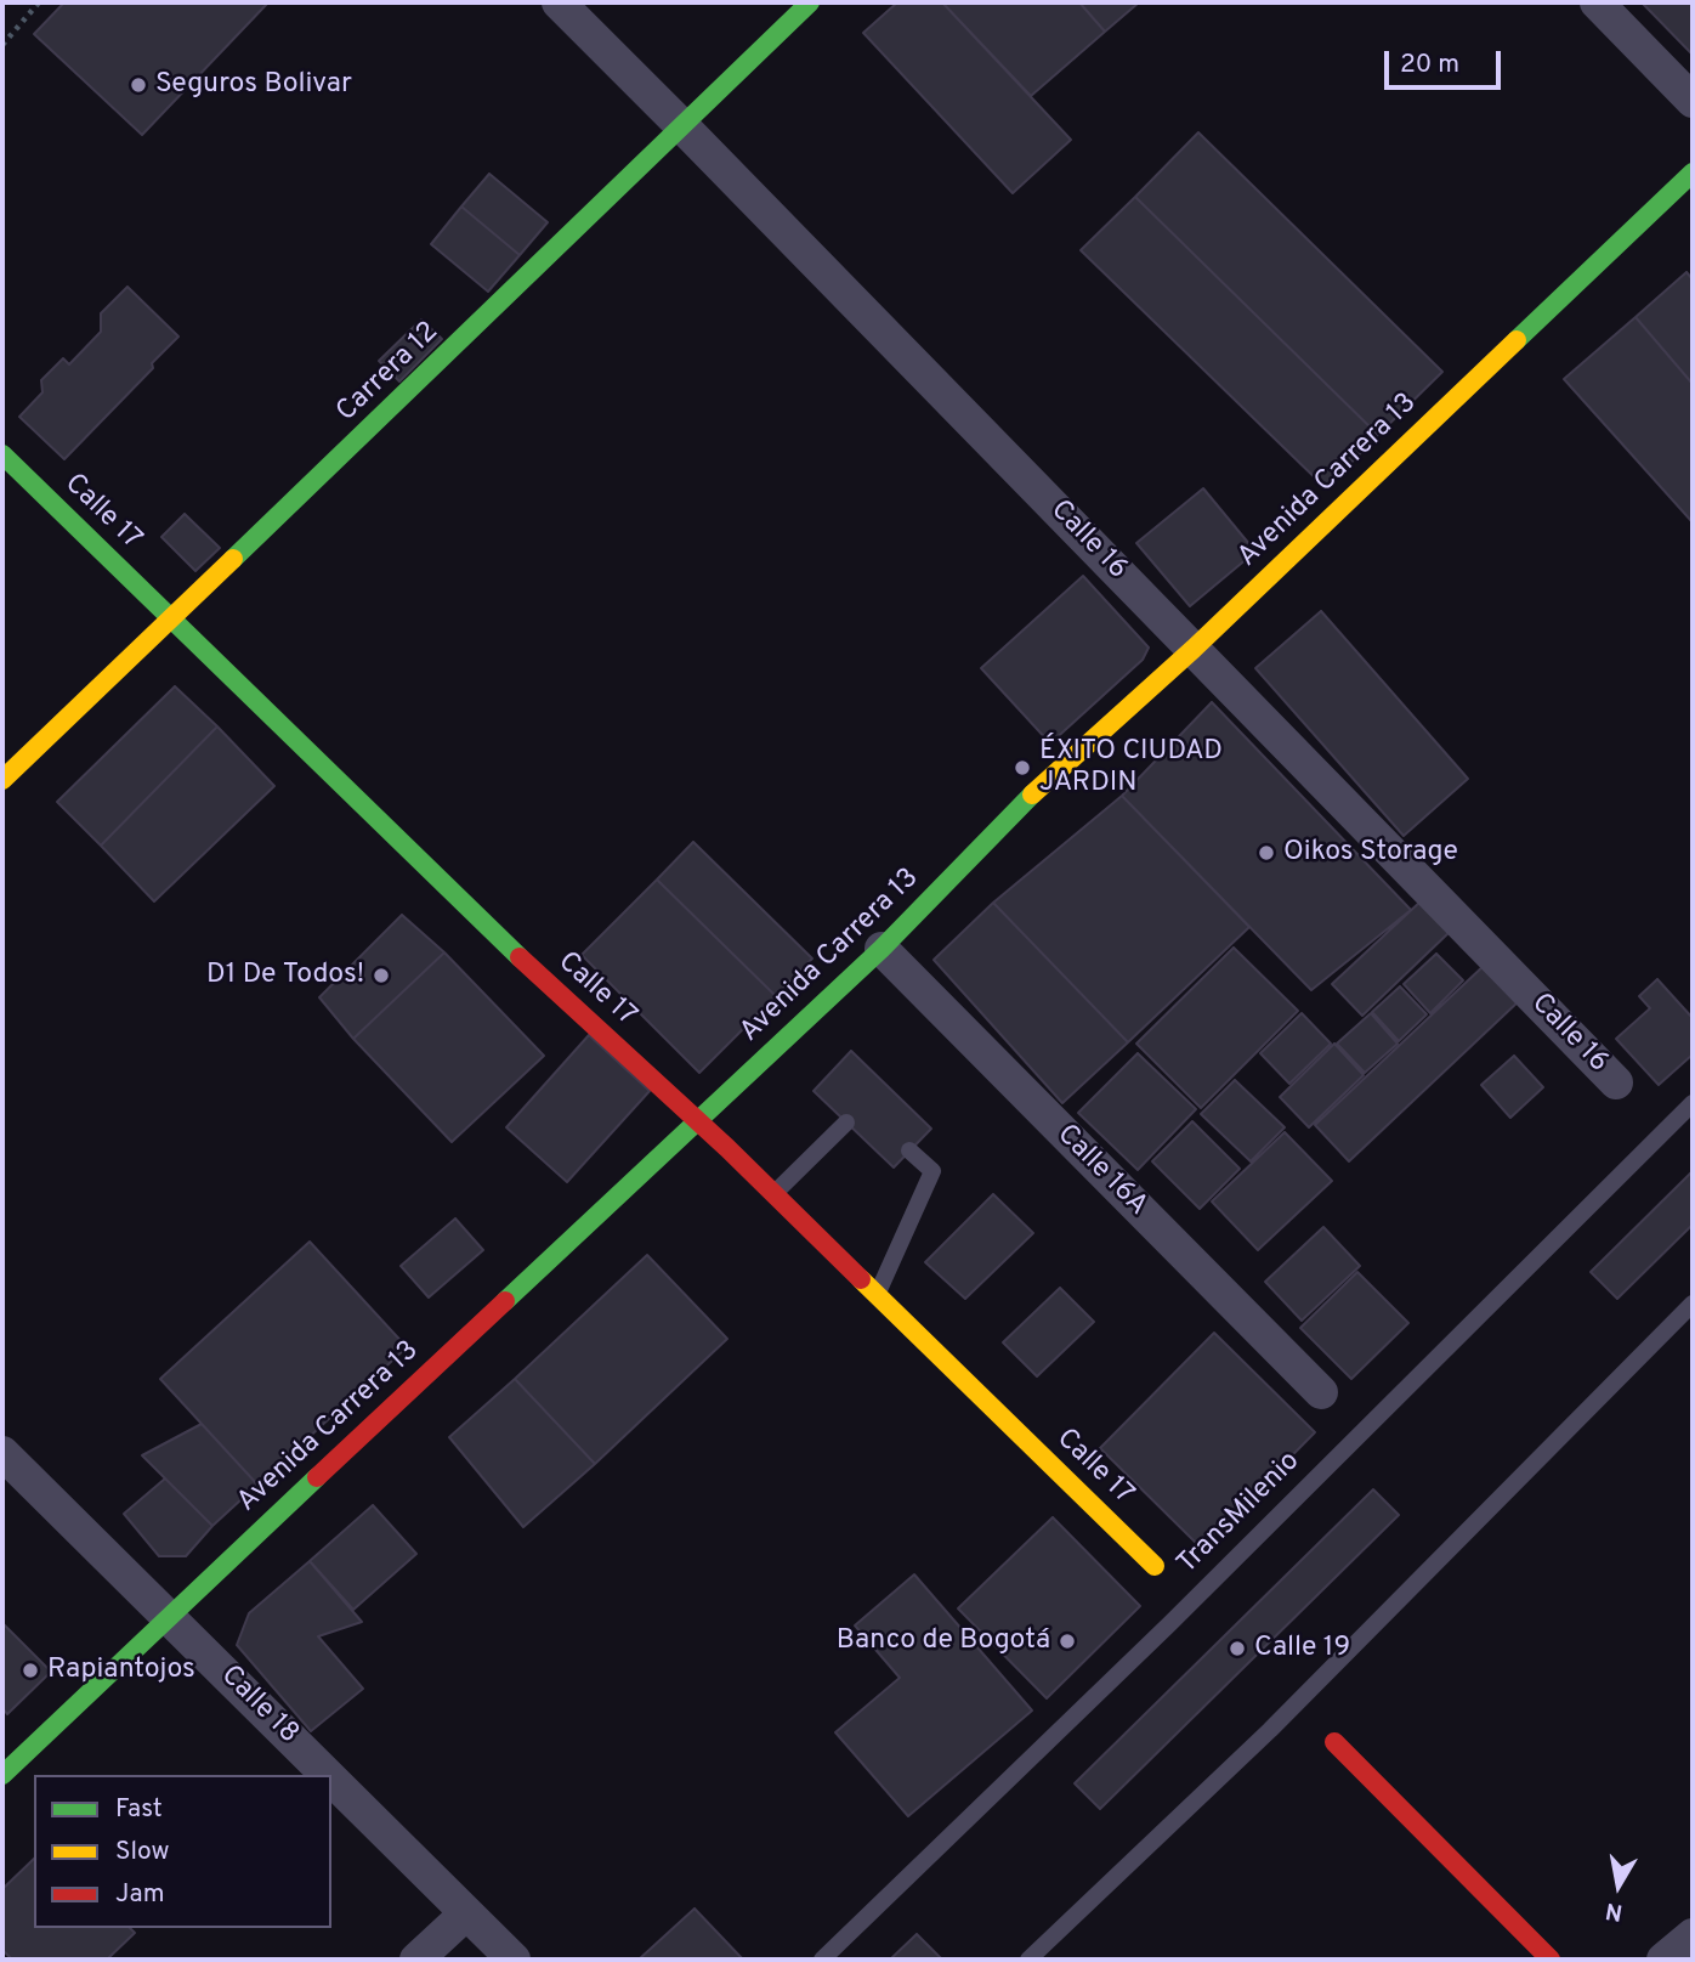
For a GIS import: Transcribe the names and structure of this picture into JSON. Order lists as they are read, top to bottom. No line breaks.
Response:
{"streets":{"street":["Carrera 12","Avenida Carrera 13","Calle 17","Calle 16","Calle 16A","Calle 18"],"lane":["TransMilenio"]},"crossings":[["Carrera 12","Calle 17"],["Carrera 12","Calle 16"],["Avenida Carrera 13","Calle 17"],["Avenida Carrera 13","Calle 16"],["Avenida Carrera 13","Calle 16A"],["Avenida Carrera 13","Calle 18"]],"places":["Seguros Bolivar","ÉXITO CIUDAD JARDIN","Oikos Storage","D1 De Todos!","Banco de Bogotá","Calle 19","Rapiantojos"],"legend":["Fast","Slow","Jam"],"scale_bar":"20 m","north":"bottom"}
